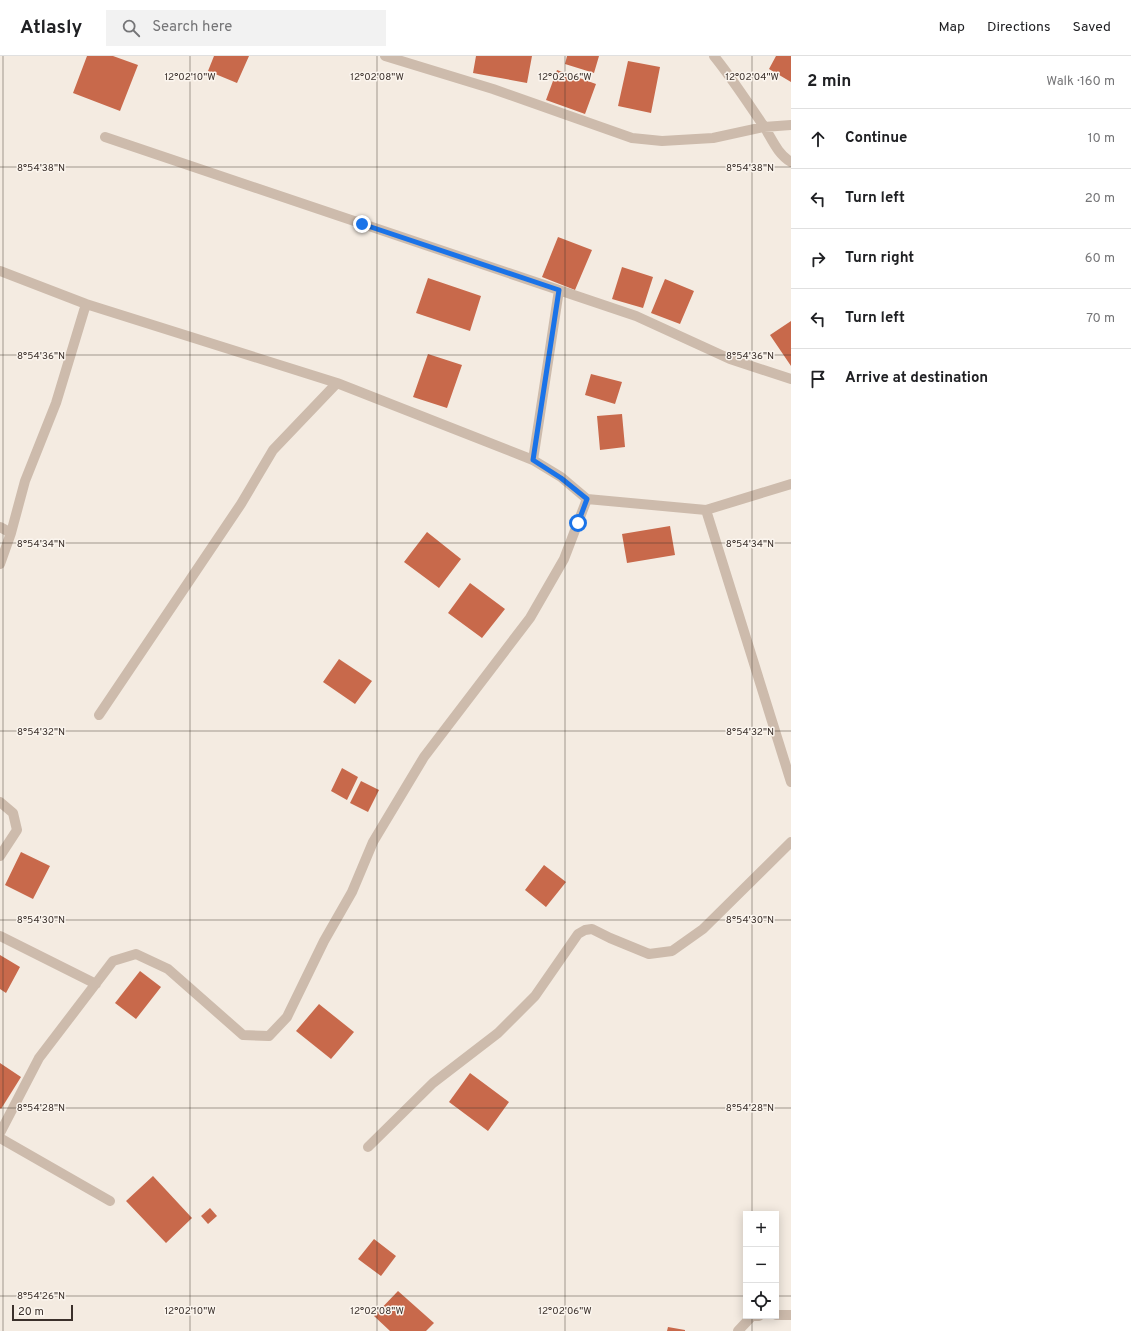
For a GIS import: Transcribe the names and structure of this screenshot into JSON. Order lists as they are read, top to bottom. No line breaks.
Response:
{"scale_bar":"20 m","page":{"header":"Atlasly","search":"Search here","nav":["Map","Directions","Saved"],"heading":["2 min","Walk · 160 m"],"list":[["Continue","10 m"],["Turn left","20 m"],["Turn right","60 m"],["Turn left","70 m"],"Arrive at destination"],"map_buttons":["+","−"],"scale":"20 m"},"coordinates":["12°02'10\"W","12°02'08\"W","12°02'06\"W","12°02'04\"W","8°54'38\"N","8°54'36\"N","8°54'34\"N","8°54'32\"N","8°54'30\"N","8°54'28\"N","8°54'26\"N"]}
